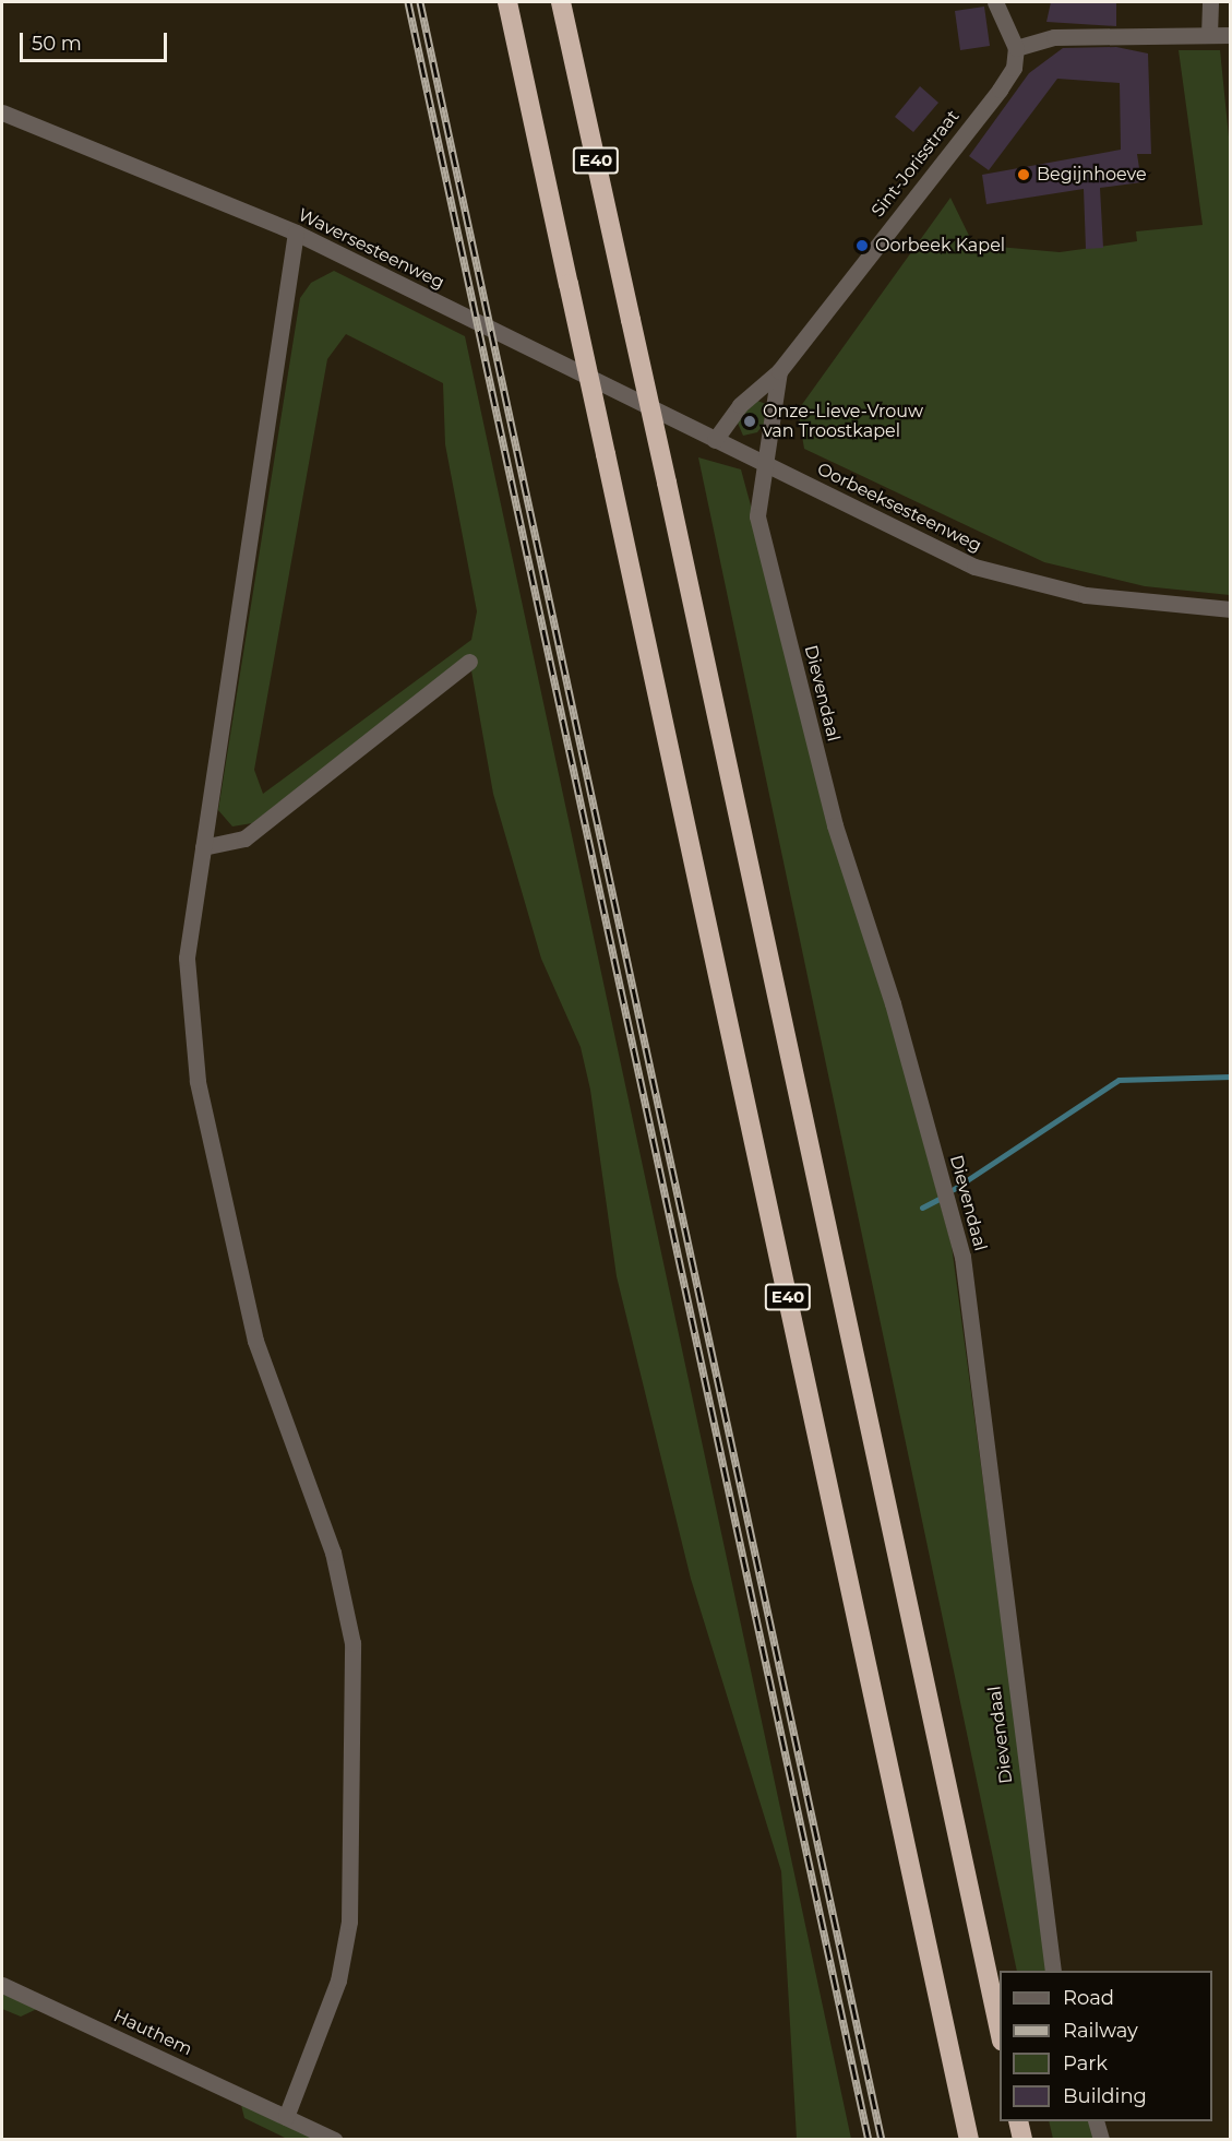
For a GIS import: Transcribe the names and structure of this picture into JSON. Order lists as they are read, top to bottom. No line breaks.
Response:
{"streets":{"highway":["E40"],"street":["Sint-Jorisstraat","Waversesteenweg","Oorbeeksesteenweg","Dievendaal","Hauthem"]},"crossings":[["Sint-Jorisstraat","Waversesteenweg"],["Sint-Jorisstraat","Oorbeeksesteenweg"],["Waversesteenweg","Oorbeeksesteenweg"],["Oorbeeksesteenweg","Dievendaal"]],"places":["Begijnhoeve","Oorbeek Kapel","Onze-Lieve-Vrouw van Troostkapel"],"legend":["Road","Railway","Park","Building"],"scale_bar":"50 m"}
